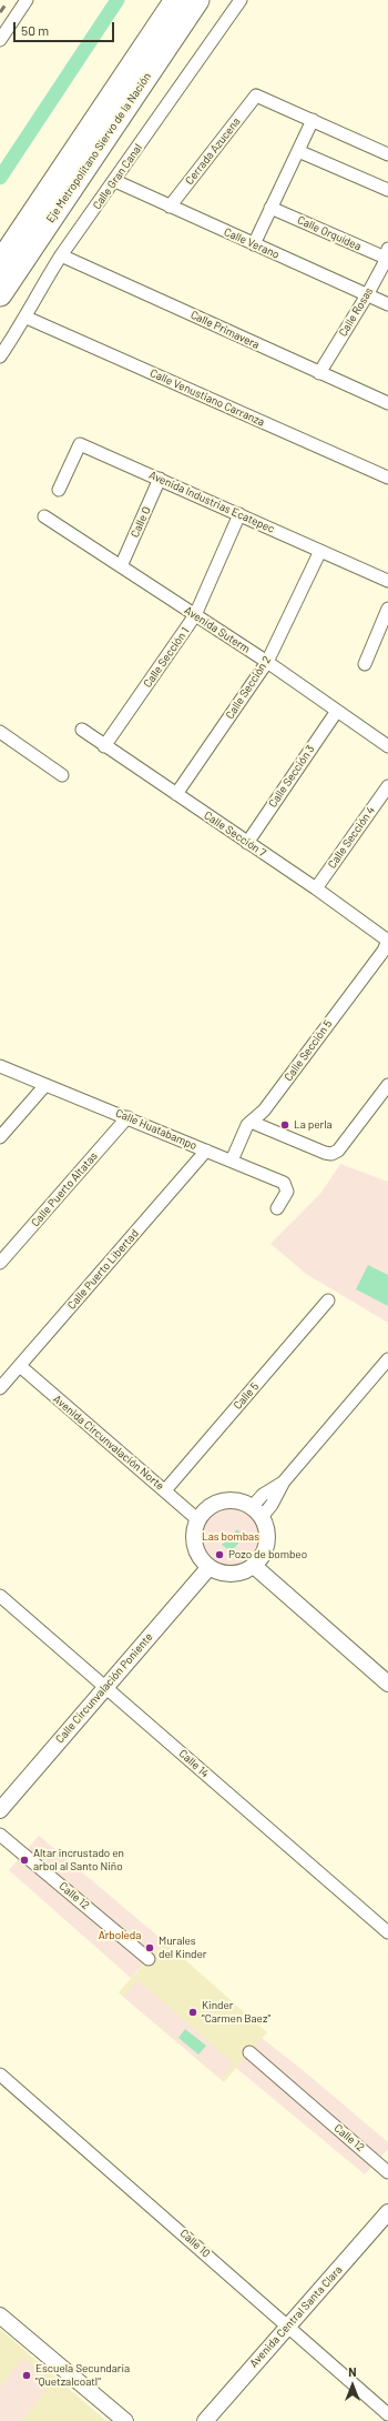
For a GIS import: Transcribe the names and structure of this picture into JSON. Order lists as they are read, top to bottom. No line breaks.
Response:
{"streets":{"highway":["Eje Metropolitano Siervo de la Nación"],"street":["Cerrada Azucena","Calle Gran Canal","Calle Orquídea","Calle Verano","Calle Rosas","Calle Primavera","Calle Venustiano Carranza","Avenida Industrias Ecatepec","Calle O","Avenida Suterm","Calle Sección 1","Calle Sección 2","Calle Sección 3","Calle Sección 7","Calle Sección 4","Calle Sección 5","Calle Huatabampo","Calle Puerto Altatas","Calle Puerto Libertad","Calle 5","Avenida Circunvalación Norte","Calle Circunvalación Poniente","Calle 14","Calle 12","Calle 10","Avenida Central Santa Clara"]},"crossings":[["Cerrada Azucena","Calle Verano"],["Calle Gran Canal","Calle Verano"],["Calle Gran Canal","Calle Primavera"],["Calle Gran Canal","Calle Venustiano Carranza"],["Calle Orquídea","Calle Rosas"],["Calle Verano","Calle Rosas"],["Calle Rosas","Calle Primavera"],["Avenida Industrias Ecatepec","Calle O"],["Avenida Industrias Ecatepec","Calle Sección 1"],["Avenida Industrias Ecatepec","Calle Sección 2"],["Calle O","Avenida Suterm"],["Avenida Suterm","Calle Sección 1"],["Avenida Suterm","Calle Sección 2"],["Avenida Suterm","Calle Sección 3"],["Calle Sección 1","Calle Sección 7"],["Calle Sección 2","Calle Sección 7"],["Calle Sección 3","Calle Sección 7"],["Calle Sección 7","Calle Sección 4"],["Calle Sección 7","Calle Sección 5"],["Calle Sección 5","Calle Huatabampo"],["Calle Huatabampo","Calle Puerto Altatas"],["Calle Huatabampo","Calle Puerto Libertad"],["Calle Puerto Libertad","Avenida Circunvalación Norte"],["Calle 5","Avenida Circunvalación Norte"],["Avenida Circunvalación Norte","Calle Circunvalación Poniente"],["Calle Circunvalación Poniente","Calle 14"],["Calle 10","Avenida Central Santa Clara"]],"parks":["Las bombas","Arboleda"],"places":["La perla","Pozo de bombeo","Altar incrustado en arbol al Santo Niño","Murales del Kinder","Kinder \"Carmen Baez\"","Escuela Secundaria \"Quetzalcoatl\""],"scale_bar":"50 m","north":"top"}
